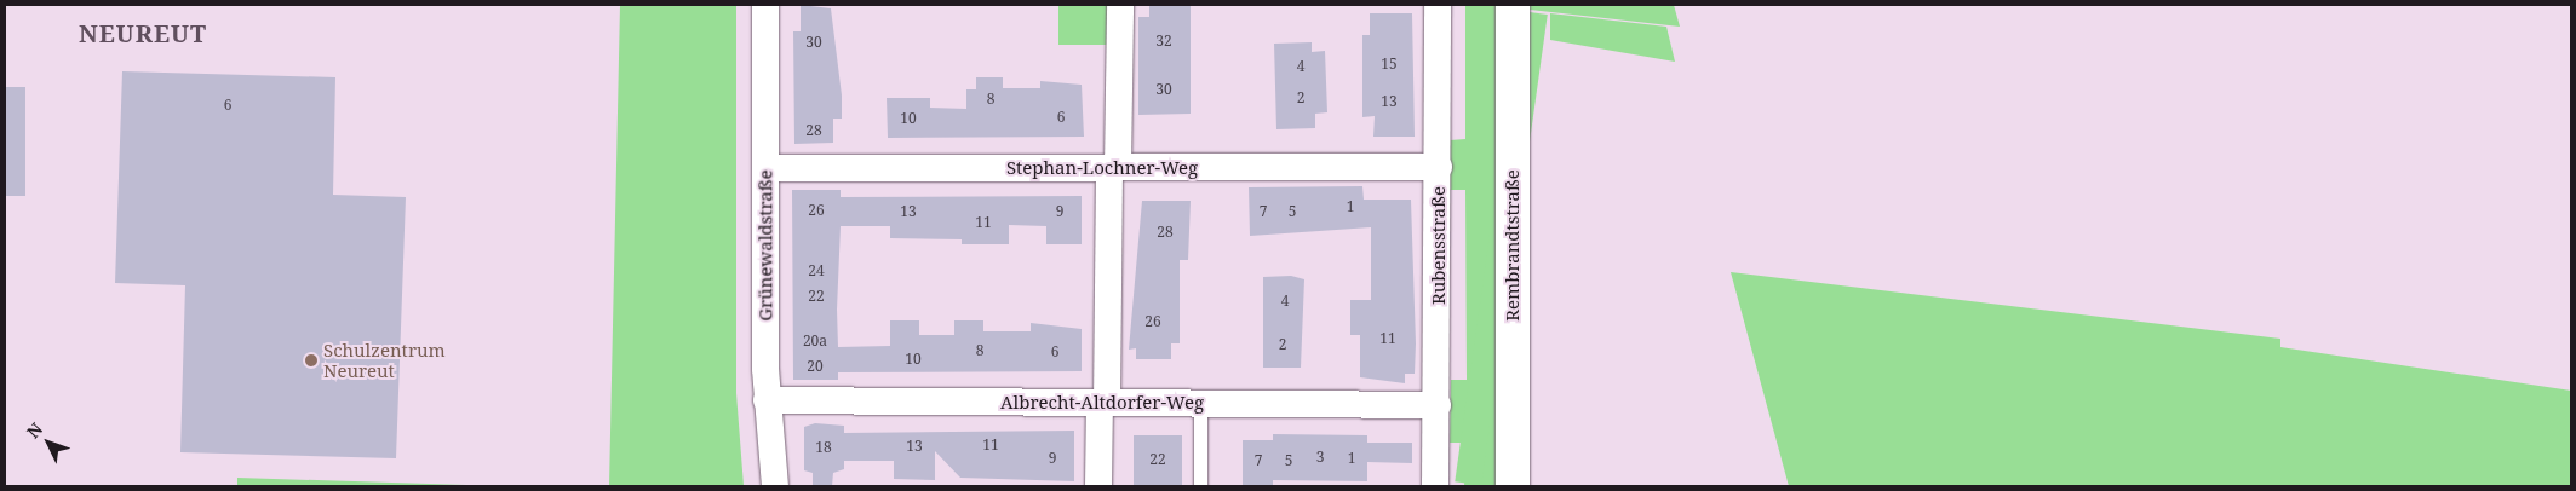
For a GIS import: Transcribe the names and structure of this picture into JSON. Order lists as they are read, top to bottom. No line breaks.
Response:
{"streets":{"street":["Stephan-Lochner-Weg","Grünewaldstraße","Rubensstraße","Rembrandtstraße","Albrecht-Altdorfer-Weg"]},"crossings":[["Stephan-Lochner-Weg","Grünewaldstraße"],["Stephan-Lochner-Weg","Rubensstraße"],["Grünewaldstraße","Albrecht-Altdorfer-Weg"],["Rubensstraße","Albrecht-Altdorfer-Weg"]],"districts":["NEUREUT"],"places":["Schulzentrum Neureut"],"house_numbers":["32","30","15","4","30","2","8","13","6","6","10","28","1","26","13","9","7","5","11","28","24","22","4","26","11","20a","2","8","6","10","20","11","13","18","3","9","1","22","7","5"],"north":"top left"}
